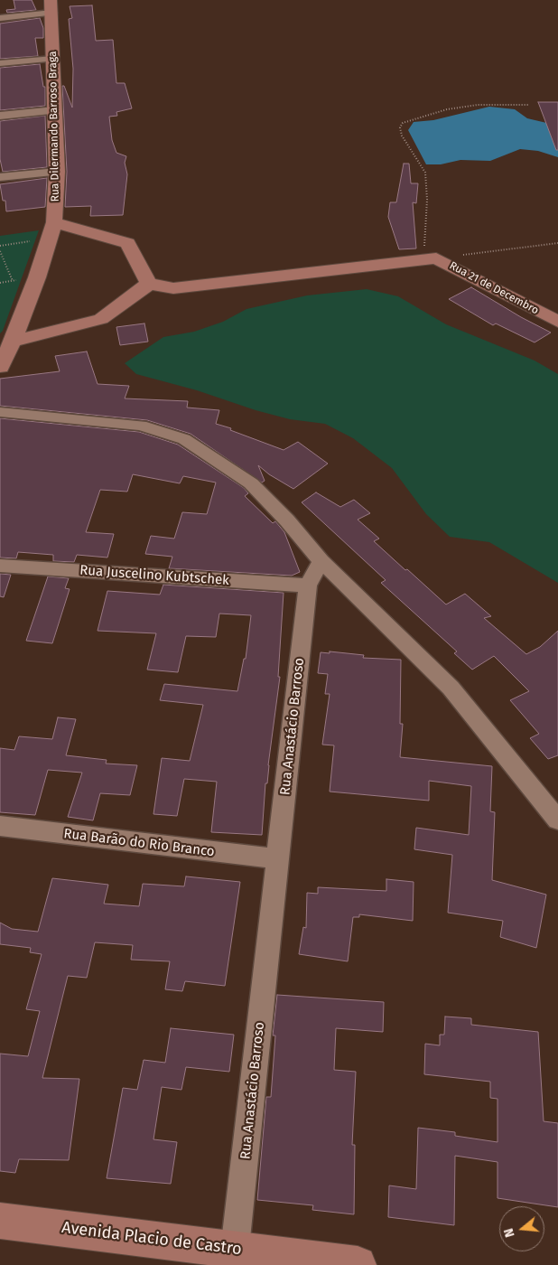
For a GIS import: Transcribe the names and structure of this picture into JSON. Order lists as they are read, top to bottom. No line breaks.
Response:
{"streets":{"street":["Rua Dilermando Barroso Braga","Rua 21 de Decembro","Rua Juscelino Kubtschek","Rua Anastácio Barroso","Rua Barão do Rio Branco","Avenida Placio de Castro"]},"crossings":[["Rua Juscelino Kubtschek","Rua Anastácio Barroso"],["Rua Anastácio Barroso","Rua Barão do Rio Branco"],["Rua Anastácio Barroso","Avenida Placio de Castro"]],"north":"left"}
